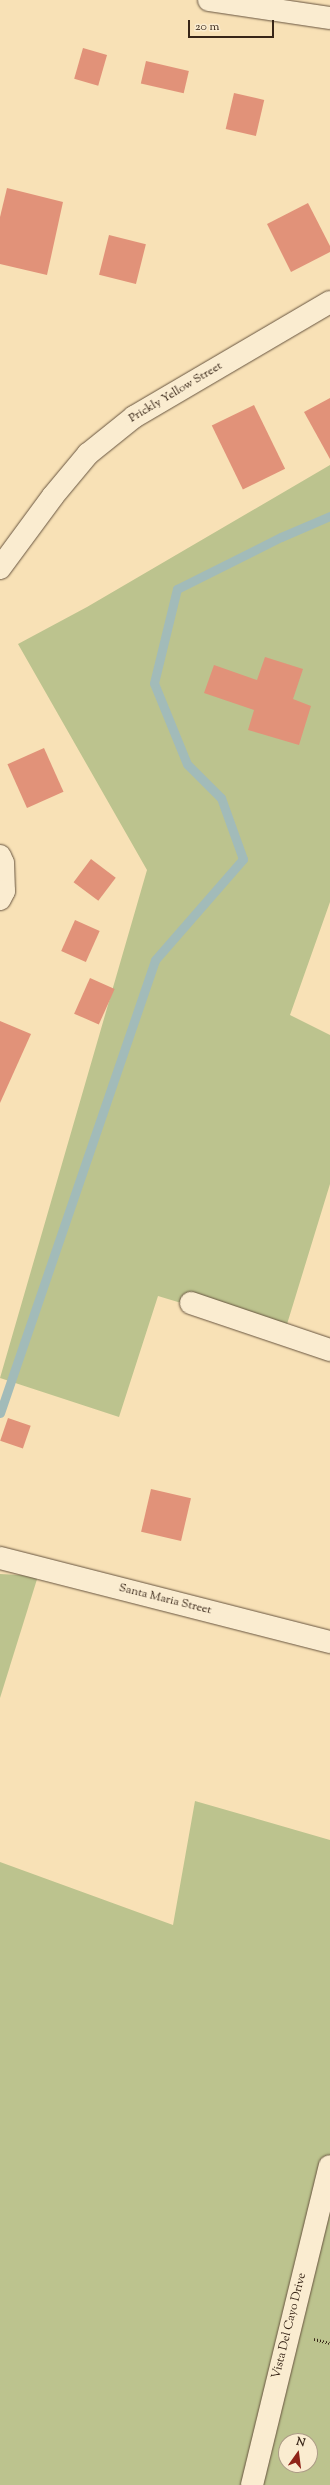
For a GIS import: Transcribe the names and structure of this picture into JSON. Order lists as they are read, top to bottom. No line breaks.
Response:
{"streets":{"street":["Prickly Yellow Street","Santa Maria Street","Vista Del Cayo Drive"]},"scale_bar":"20 m","north":"top"}
